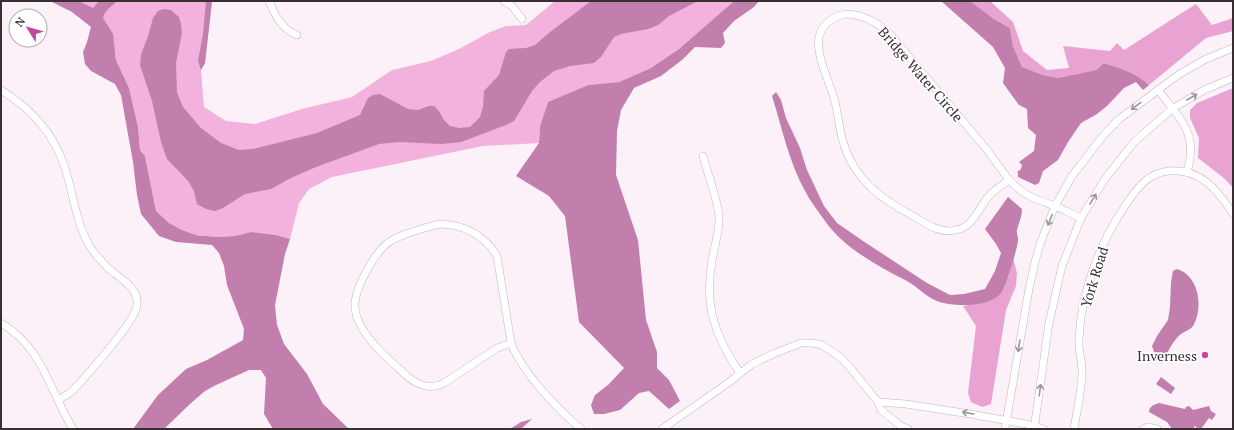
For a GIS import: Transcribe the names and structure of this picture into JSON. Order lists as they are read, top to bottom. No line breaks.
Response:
{"streets":{"street":["Bridge Water Circle","York Road"]},"places":["Inverness"],"north":"top left"}
